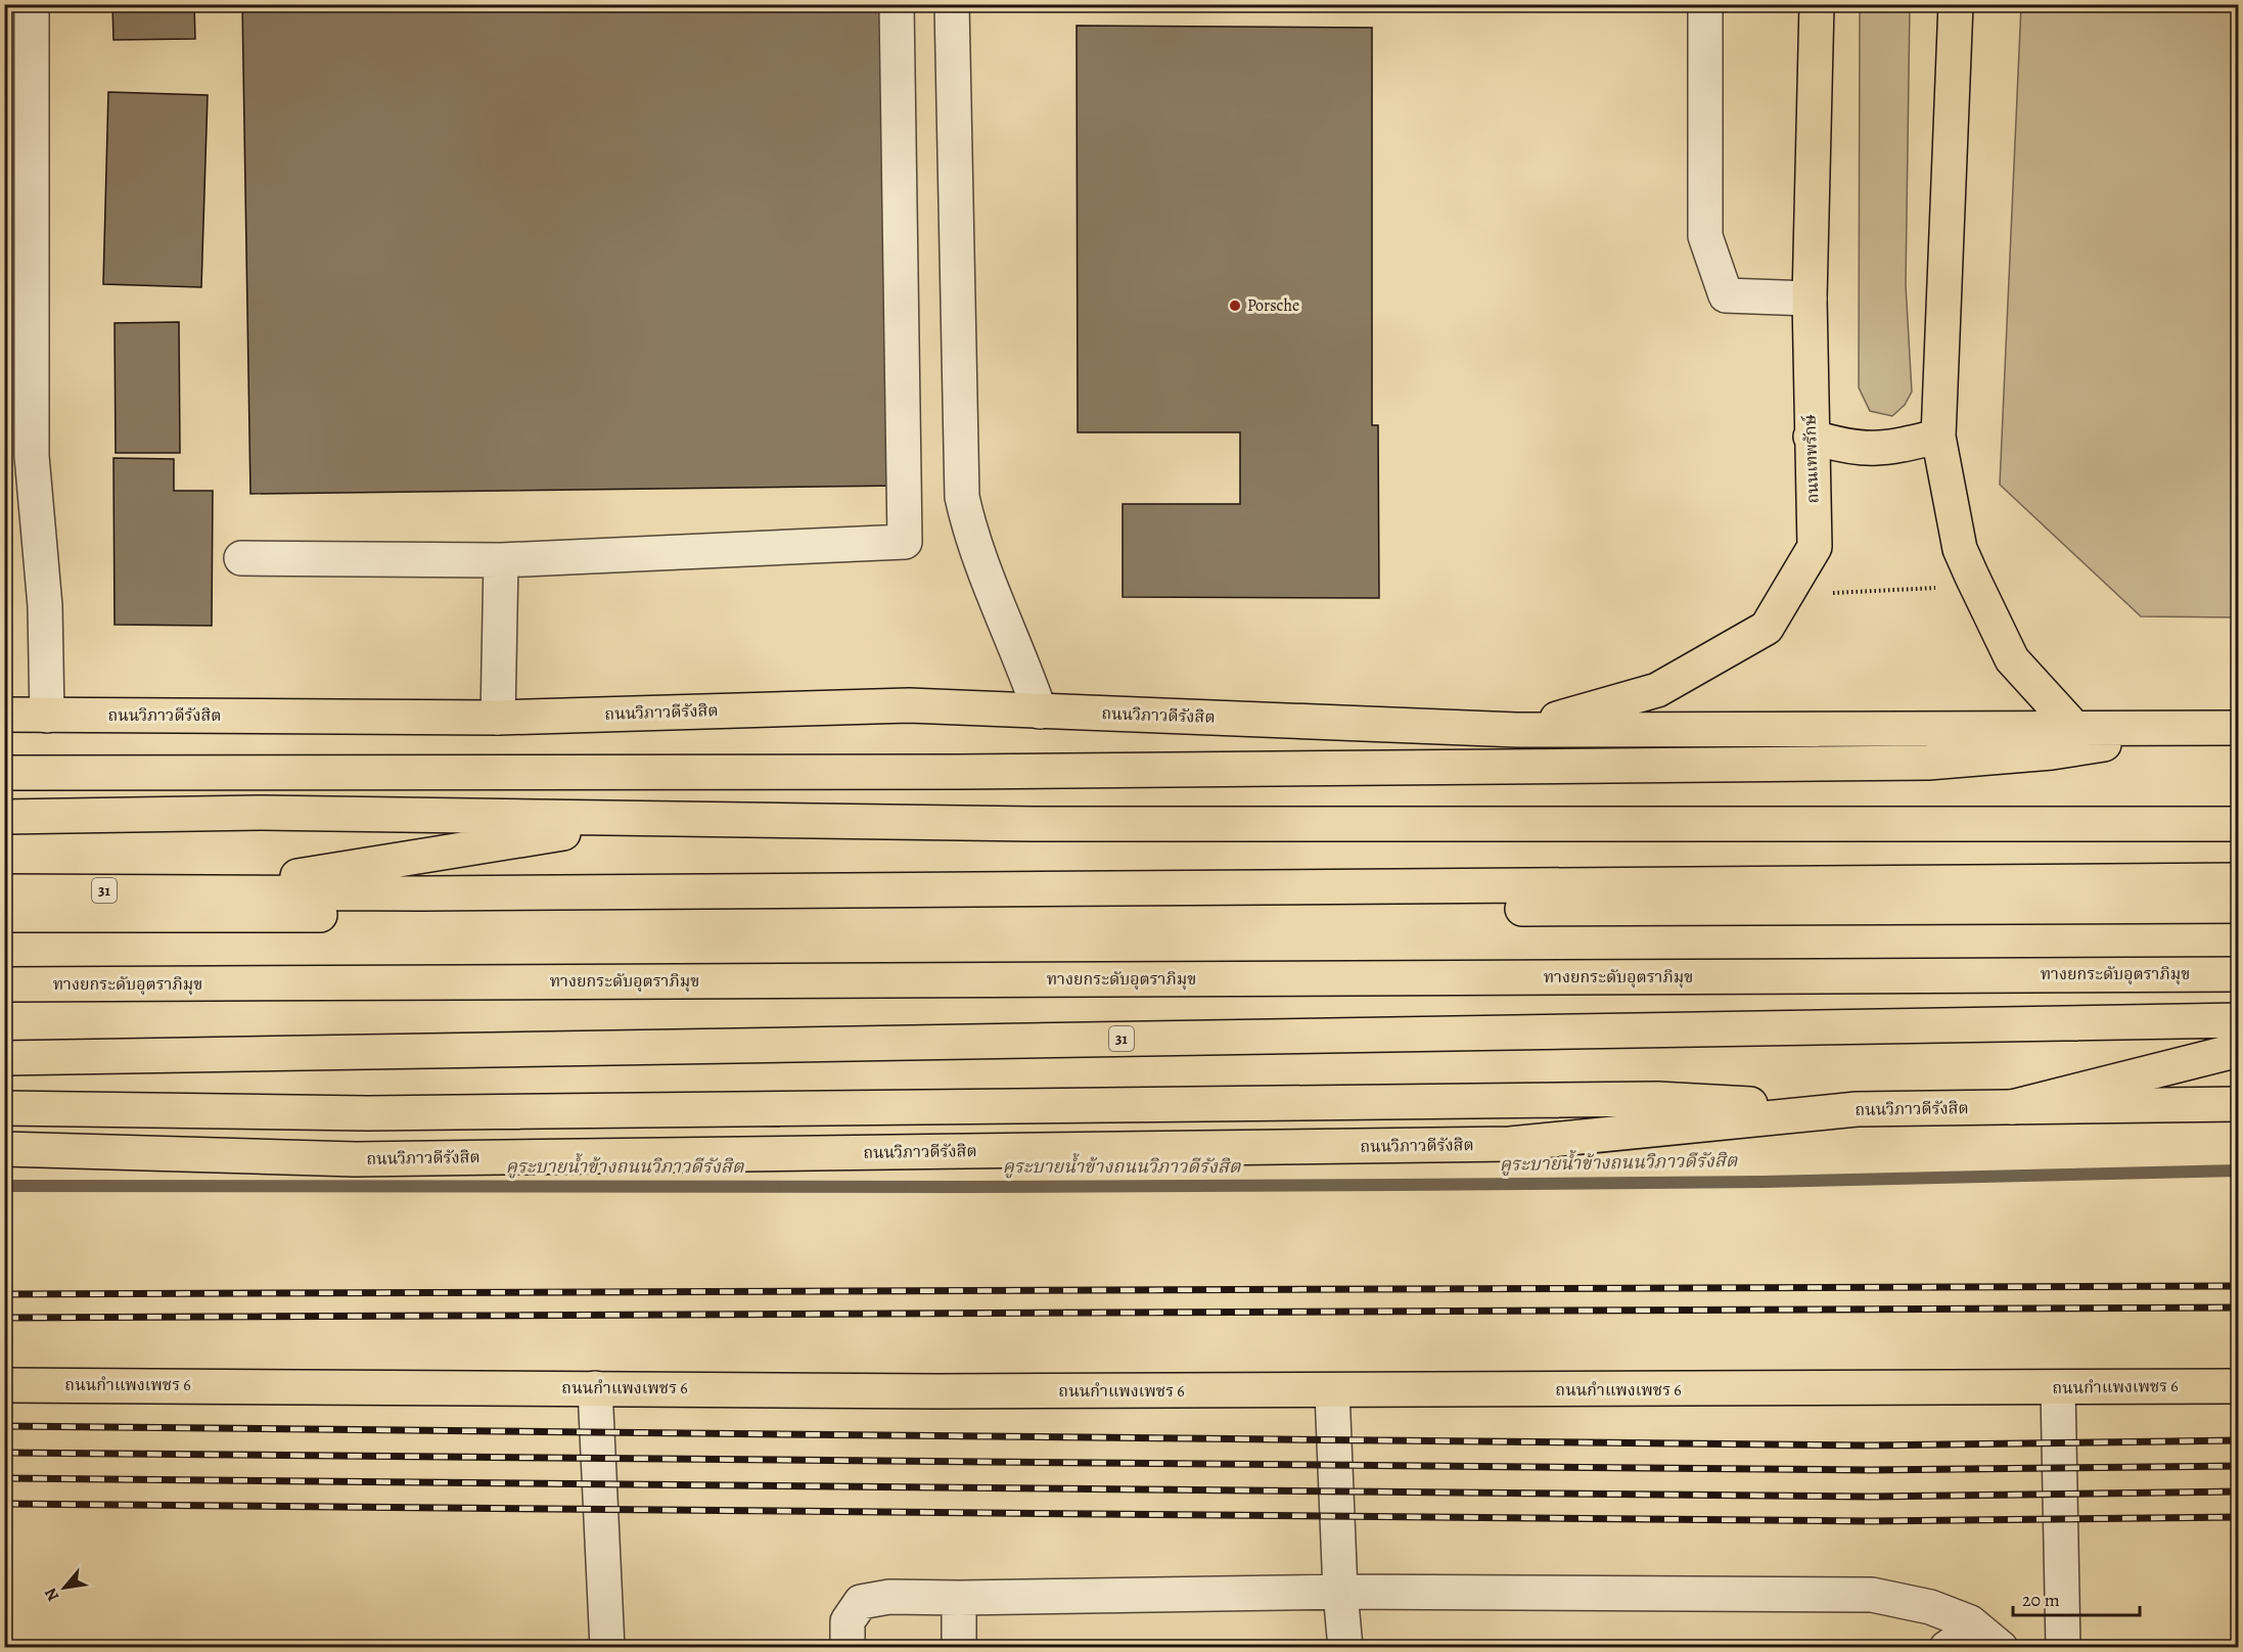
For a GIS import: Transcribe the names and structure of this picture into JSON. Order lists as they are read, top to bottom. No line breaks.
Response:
{"streets":{"main road":["ถนนเทพรักษ์","ถนนวิภาวดีรังสิต","31","ทางยกระดับอุตราภิมุข","ถนนกำแพงเพชร 6"]},"crossings":[["ถนนเทพรักษ์","ถนนวิภาวดีรังสิต"]],"water":["คูระบายน้ำข้างถนนวิภาวดีรังสิต"],"places":["Porsche"],"scale_bar":"20 m","north":"bottom left"}
